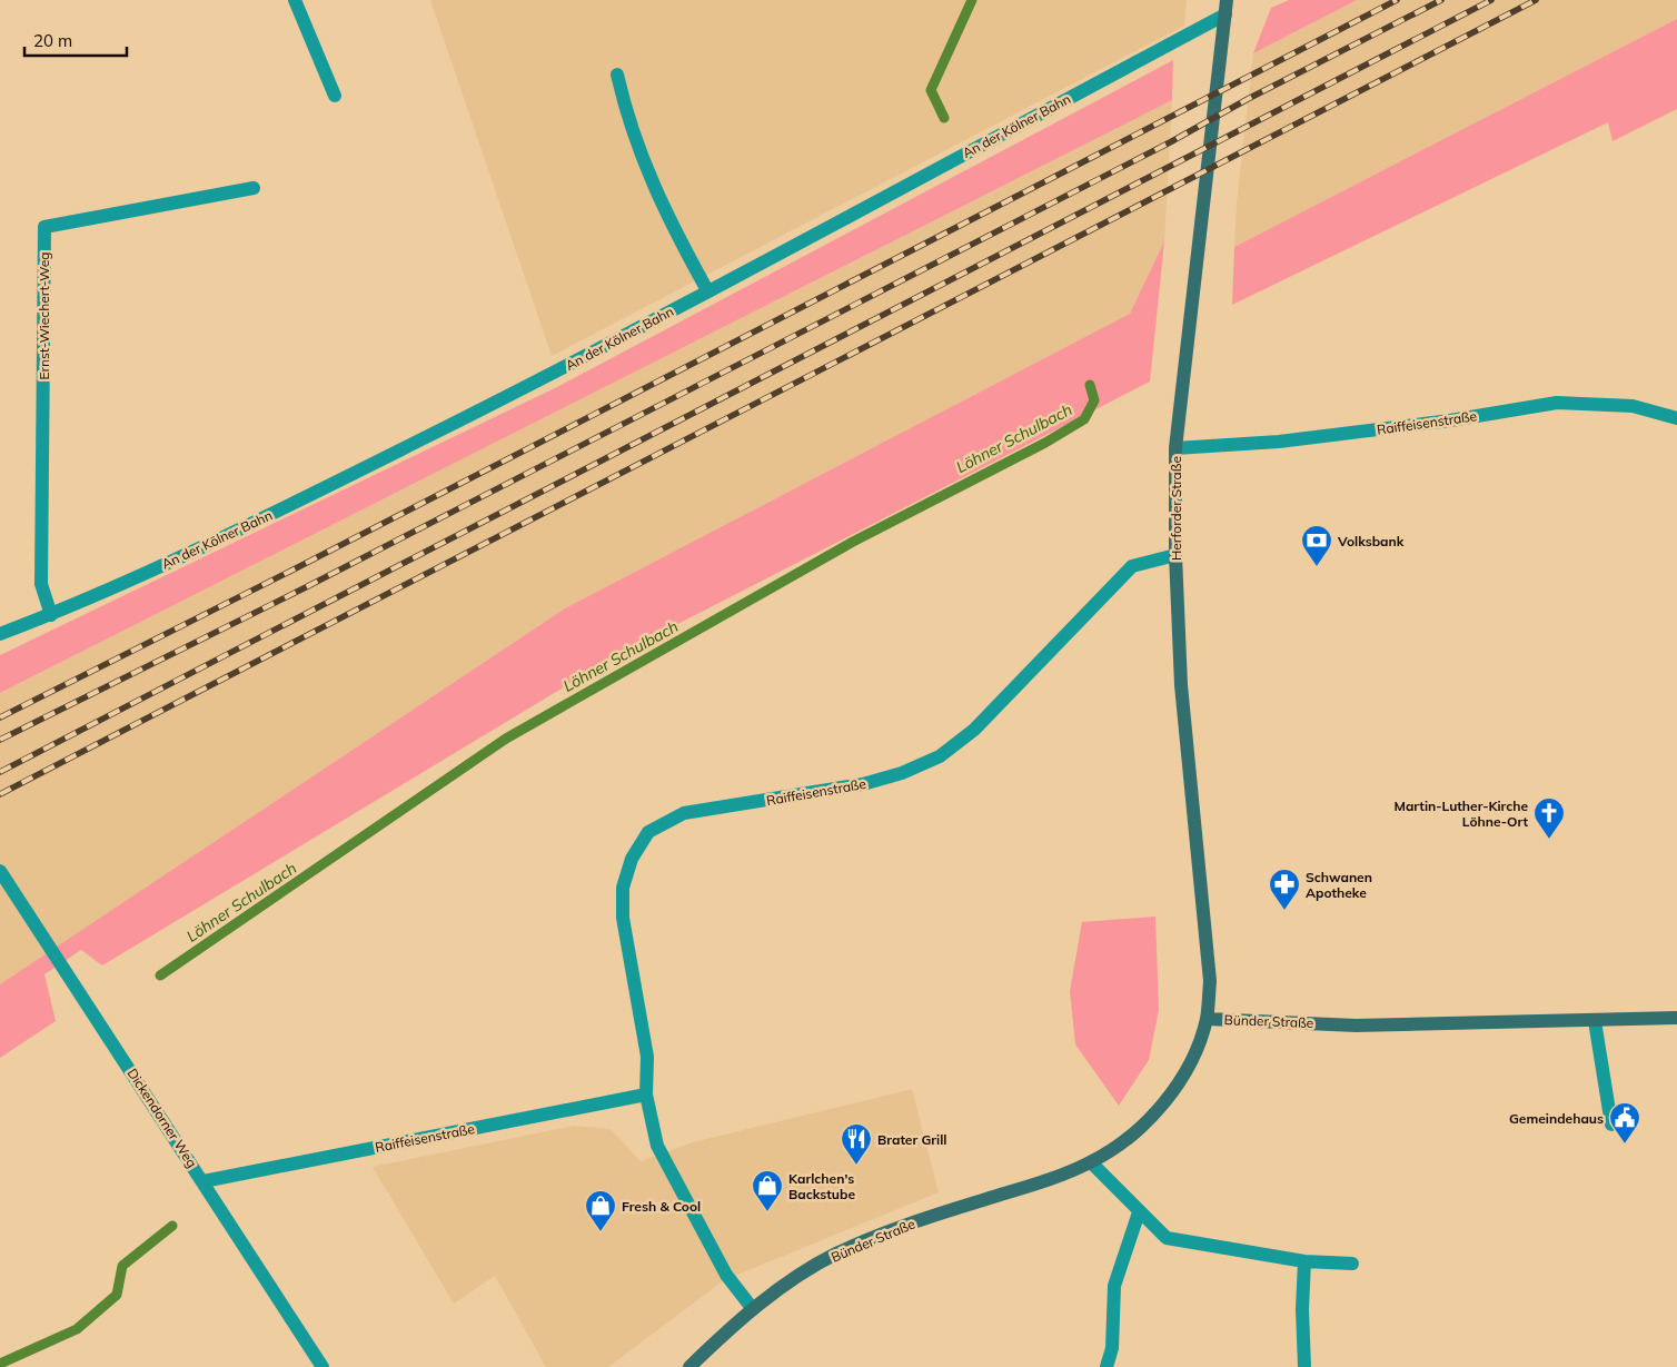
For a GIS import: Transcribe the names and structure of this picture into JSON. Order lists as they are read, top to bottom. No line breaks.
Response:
{"streets":{"main road":["Herforder Straße","Bünder Straße"],"street":["An der Kölner Bahn","Ernst-Wiechert-Weg","Raiffeisenstraße","Dickendorner Weg"]},"crossings":[["An der Kölner Bahn","Ernst-Wiechert-Weg"],["An der Kölner Bahn","Herforder Straße"],["Raiffeisenstraße","Herforder Straße"],["Raiffeisenstraße","Bünder Straße"],["Raiffeisenstraße","Dickendorner Weg"],["Herforder Straße","Bünder Straße"]],"water":["Löhner Schulbach"],"places":{"bank":["Volksbank"],"church":["Martin-Luther-Kirche Löhne-Ort"],"pharmacy":["Schwanen Apotheke"],"public building":["Gemeindehaus"],"restaurant":["Brater Grill"],"shop":["Karlchen's Backstube","Fresh & Cool"]},"scale_bar":"20 m"}
